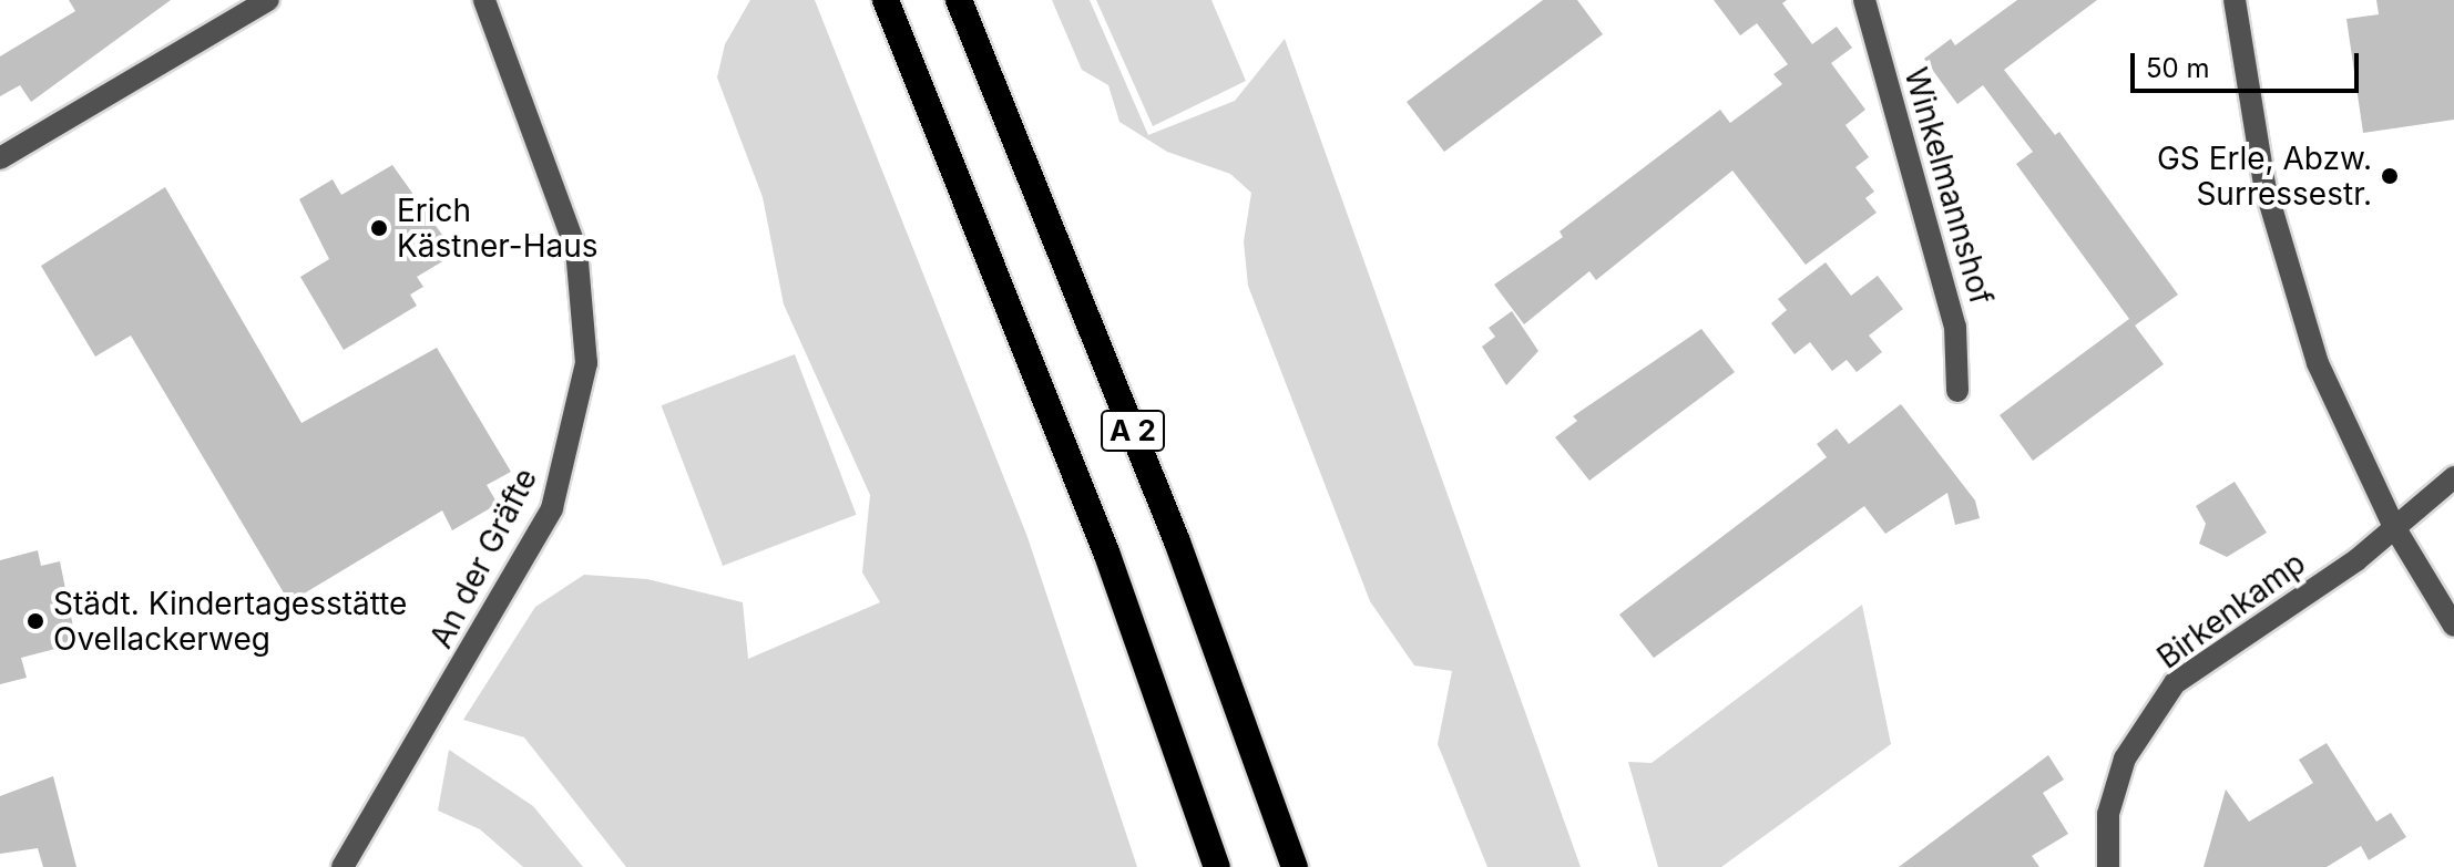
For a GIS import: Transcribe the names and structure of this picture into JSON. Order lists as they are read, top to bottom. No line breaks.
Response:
{"streets":{"highway":["A 2"],"street":["Winkelmannshof","An der Gräfte","Birkenkamp"]},"places":["GS Erle, Abzw. Surressestr.","Erich Kästner-Haus","Städt. Kindertagesstätte Ovellackerweg"],"scale_bar":"50 m"}
